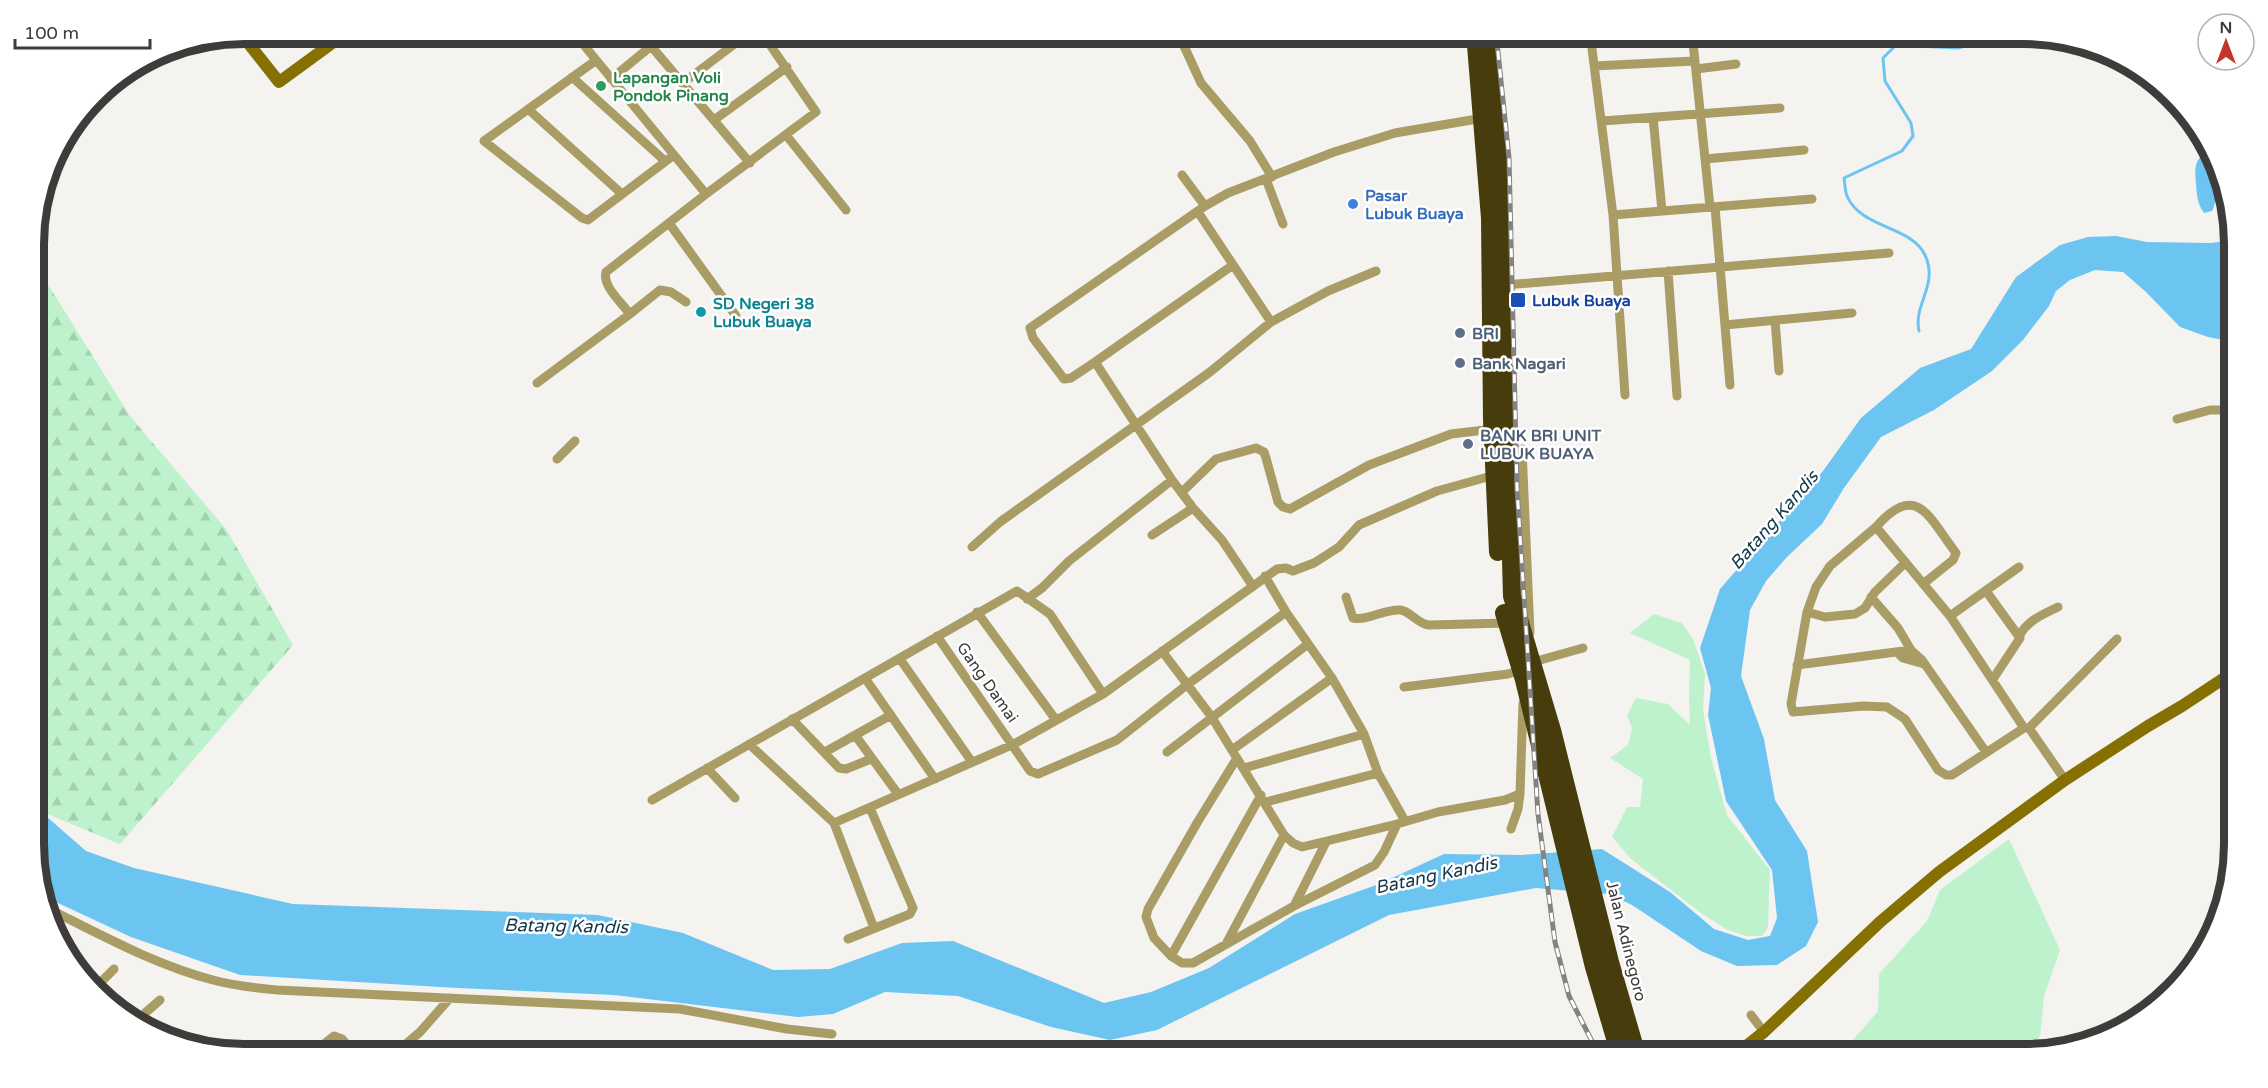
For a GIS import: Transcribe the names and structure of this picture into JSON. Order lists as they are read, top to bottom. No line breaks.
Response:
{"streets":{"highway":["Jalan Adinegoro"],"street":["Gang Damai"]},"water":["Batang Kandis"],"places":{"other":["Lapangan Voli Pondok Pinang","Pasar Lubuk Buaya","SD Negeri 38 Lubuk Buaya","BRI","Bank Nagari","BANK BRI UNIT LUBUK BUAYA"],"transit":["Lubuk Buaya"]},"scale_bar":"100 m","north":"top"}
